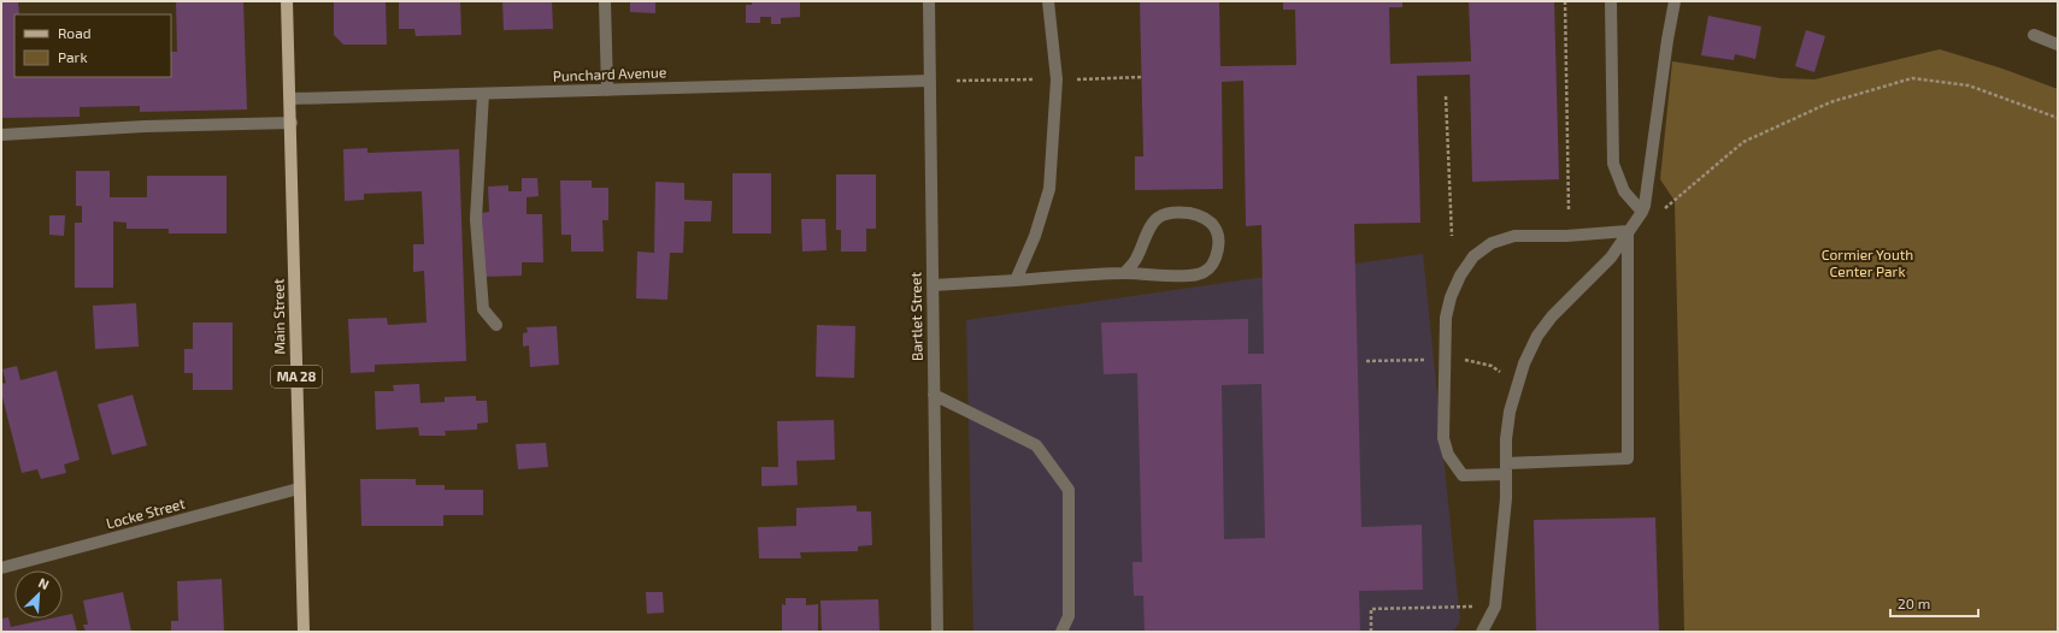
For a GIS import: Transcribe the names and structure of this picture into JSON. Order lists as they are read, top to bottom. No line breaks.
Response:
{"streets":{"main road":["Main Street","MA 28"],"street":["Punchard Avenue","Bartlet Street","Locke Street"]},"crossings":[["Punchard Avenue","Main Street"],["Punchard Avenue","Bartlet Street"],["Main Street","Locke Street"]],"parks":["Cormier Youth Center Park"],"legend":["Road","Park"],"scale_bar":"20 m","north":"top right"}
